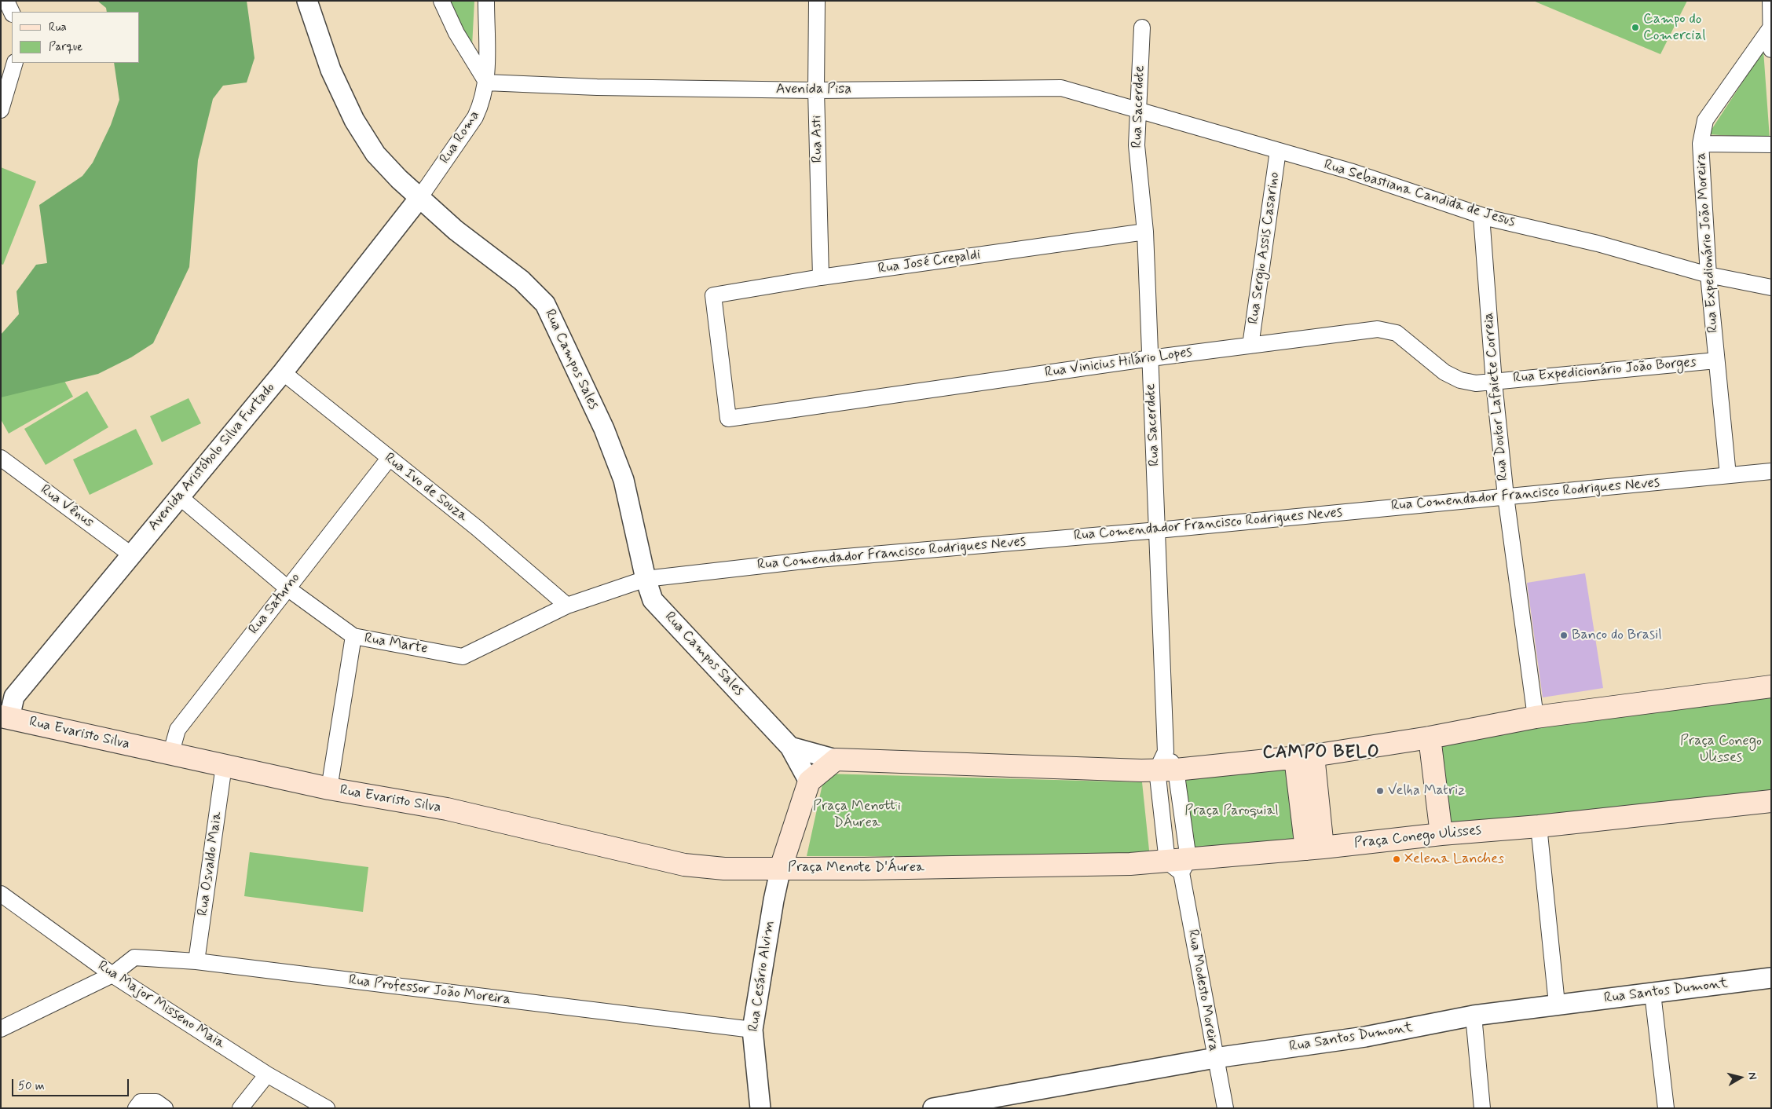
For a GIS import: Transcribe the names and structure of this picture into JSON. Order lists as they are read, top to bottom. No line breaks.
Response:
{"streets":{"main road":["Rua Evaristo Silva","Praça Conego Ulisses","Praça Menote D'Áurea"],"street":["Avenida Pisa","Rua Sacerdote","Rua Roma","Rua Asti","Rua Sebastiana Candida de Jesus","Rua Expedionário João Moreira","Rua Sergio Assis Casarino","Rua José Crepaldi","Rua Campos Sales","Rua Vinicius Hilário Lopes","Rua Expedicionário João Borges","Rua Doutor Lafaiete Correia","Avenida Aristóbolo Silva Furtado","Rua Ivo de Souza","Rua Comendador Francisco Rodrigues Neves","Rua Vênus","Rua Saturno","Rua Marte","Rua Osvaldo Maia","Rua Cesário Alvim","Rua Professor João Moreira","Rua Modesto Moreira","Rua Santos Dumont","Rua Major Misseno Maia"]},"crossings":[["Avenida Pisa","Rua Sacerdote"],["Avenida Pisa","Rua Roma"],["Avenida Pisa","Rua Asti"],["Avenida Pisa","Rua Sebastiana Candida de Jesus"],["Rua Sacerdote","Rua Sebastiana Candida de Jesus"],["Rua Sacerdote","Rua José Crepaldi"],["Rua Sacerdote","Rua Vinicius Hilário Lopes"],["Rua Sacerdote","Rua Comendador Francisco Rodrigues Neves"],["Rua Roma","Rua Campos Sales"],["Rua Roma","Avenida Aristóbolo Silva Furtado"],["Rua Asti","Rua José Crepaldi"],["Rua Sebastiana Candida de Jesus","Rua Expedionário João Moreira"],["Rua Sebastiana Candida de Jesus","Rua Sergio Assis Casarino"],["Rua Sebastiana Candida de Jesus","Rua Doutor Lafaiete Correia"],["Rua Expedionário João Moreira","Rua Expedicionário João Borges"],["Rua Expedionário João Moreira","Rua Comendador Francisco Rodrigues Neves"],["Rua Sergio Assis Casarino","Rua Vinicius Hilário Lopes"],["Rua José Crepaldi","Rua Vinicius Hilário Lopes"],["Rua Campos Sales","Avenida Aristóbolo Silva Furtado"],["Rua Campos Sales","Rua Comendador Francisco Rodrigues Neves"],["Rua Campos Sales","Rua Marte"],["Rua Campos Sales","Praça Menote D'Áurea"],["Rua Vinicius Hilário Lopes","Rua Expedicionário João Borges"],["Rua Vinicius Hilário Lopes","Rua Doutor Lafaiete Correia"],["Rua Expedicionário João Borges","Rua Doutor Lafaiete Correia"],["Rua Doutor Lafaiete Correia","Rua Comendador Francisco Rodrigues Neves"],["Avenida Aristóbolo Silva Furtado","Rua Ivo de Souza"],["Avenida Aristóbolo Silva Furtado","Rua Vênus"],["Avenida Aristóbolo Silva Furtado","Rua Marte"],["Avenida Aristóbolo Silva Furtado","Rua Evaristo Silva"],["Rua Ivo de Souza","Rua Saturno"],["Rua Ivo de Souza","Rua Marte"],["Rua Comendador Francisco Rodrigues Neves","Rua Marte"],["Rua Saturno","Rua Marte"],["Rua Saturno","Rua Evaristo Silva"],["Rua Evaristo Silva","Rua Osvaldo Maia"],["Rua Evaristo Silva","Praça Menote D'Áurea"],["Rua Evaristo Silva","Rua Cesário Alvim"],["Praça Conego Ulisses","Praça Menote D'Áurea"],["Rua Osvaldo Maia","Rua Professor João Moreira"],["Praça Menote D'Áurea","Rua Cesário Alvim"],["Praça Menote D'Áurea","Rua Modesto Moreira"],["Rua Cesário Alvim","Rua Professor João Moreira"],["Rua Professor João Moreira","Rua Major Misseno Maia"],["Rua Modesto Moreira","Rua Santos Dumont"]],"districts":["CAMPO BELO"],"parks":["Praça Conego Ulisses","Praça Menotti DÁurea","Praça Paroquial"],"places":["Campo do Comercial","Banco do Brasil","Velha Matriz","Xelena Lanches"],"legend":["Rua","Parque"],"scale_bar":"50 m","north":"right"}
